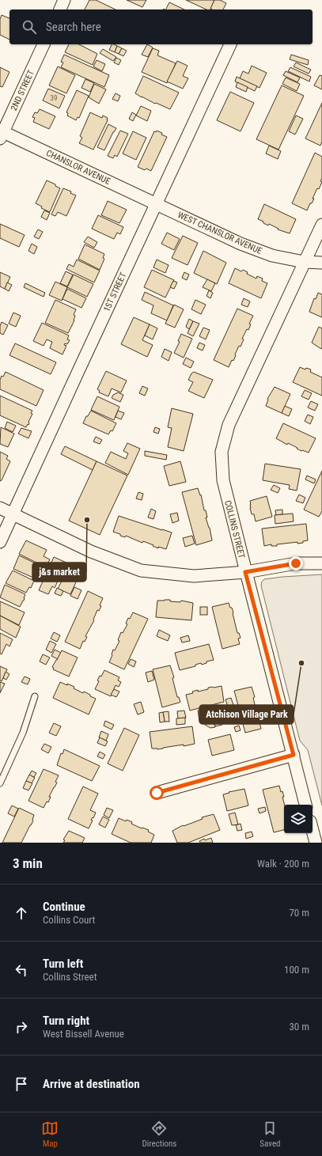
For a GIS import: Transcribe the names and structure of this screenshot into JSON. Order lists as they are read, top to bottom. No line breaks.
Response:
{"streets":{"street":["2ND STREET","CHANSLOR AVENUE","WEST CHANSLOR AVENUE","1ST STREET","COLLINS STREET"]},"crossings":[["2ND STREET","CHANSLOR AVENUE"],["CHANSLOR AVENUE","WEST CHANSLOR AVENUE"],["CHANSLOR AVENUE","1ST STREET"],["WEST CHANSLOR AVENUE","1ST STREET"],["WEST CHANSLOR AVENUE","COLLINS STREET"]],"places":["j&s market","Atchison Village Park"],"house_numbers":["39"],"page":{"search":"Search here","heading":["3 min","Walk · 200 m"],"list":[["Continue","Collins Court","70 m"],["Turn left","Collins Street","100 m"],["Turn right","West Bissell Avenue","30 m"],"Arrive at destination"],"nav":["Map","Directions","Saved"]}}
